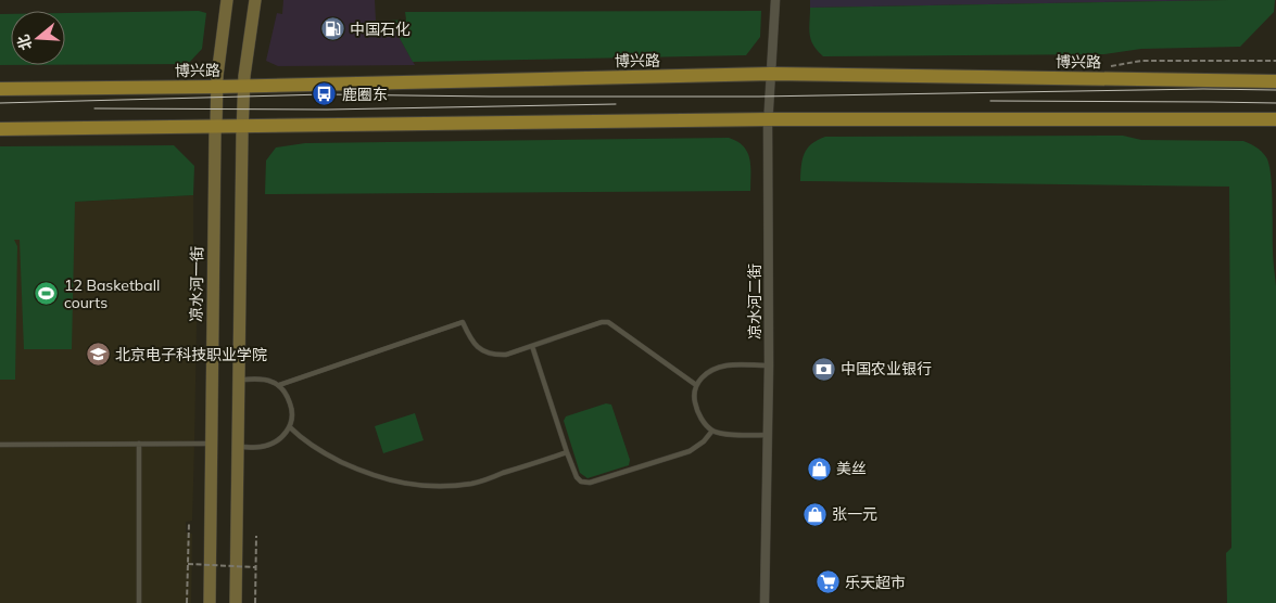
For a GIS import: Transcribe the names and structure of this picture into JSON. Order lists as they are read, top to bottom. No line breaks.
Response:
{"streets":{"main road":["博兴路","凉水河一街"],"street":["凉水河二街"]},"crossings":[["博兴路","凉水河一街"],["博兴路","凉水河二街"]],"places":{"fuel station":["中国石化"],"bus stop":["鹿圈东"],"sports":["12 Basketball courts"],"school or university":["北京电子科技职业学院"],"bank":["中国农业银行"],"shop":["美丝","张一元"],"supermarket":["乐天超市"]},"north":"left"}
